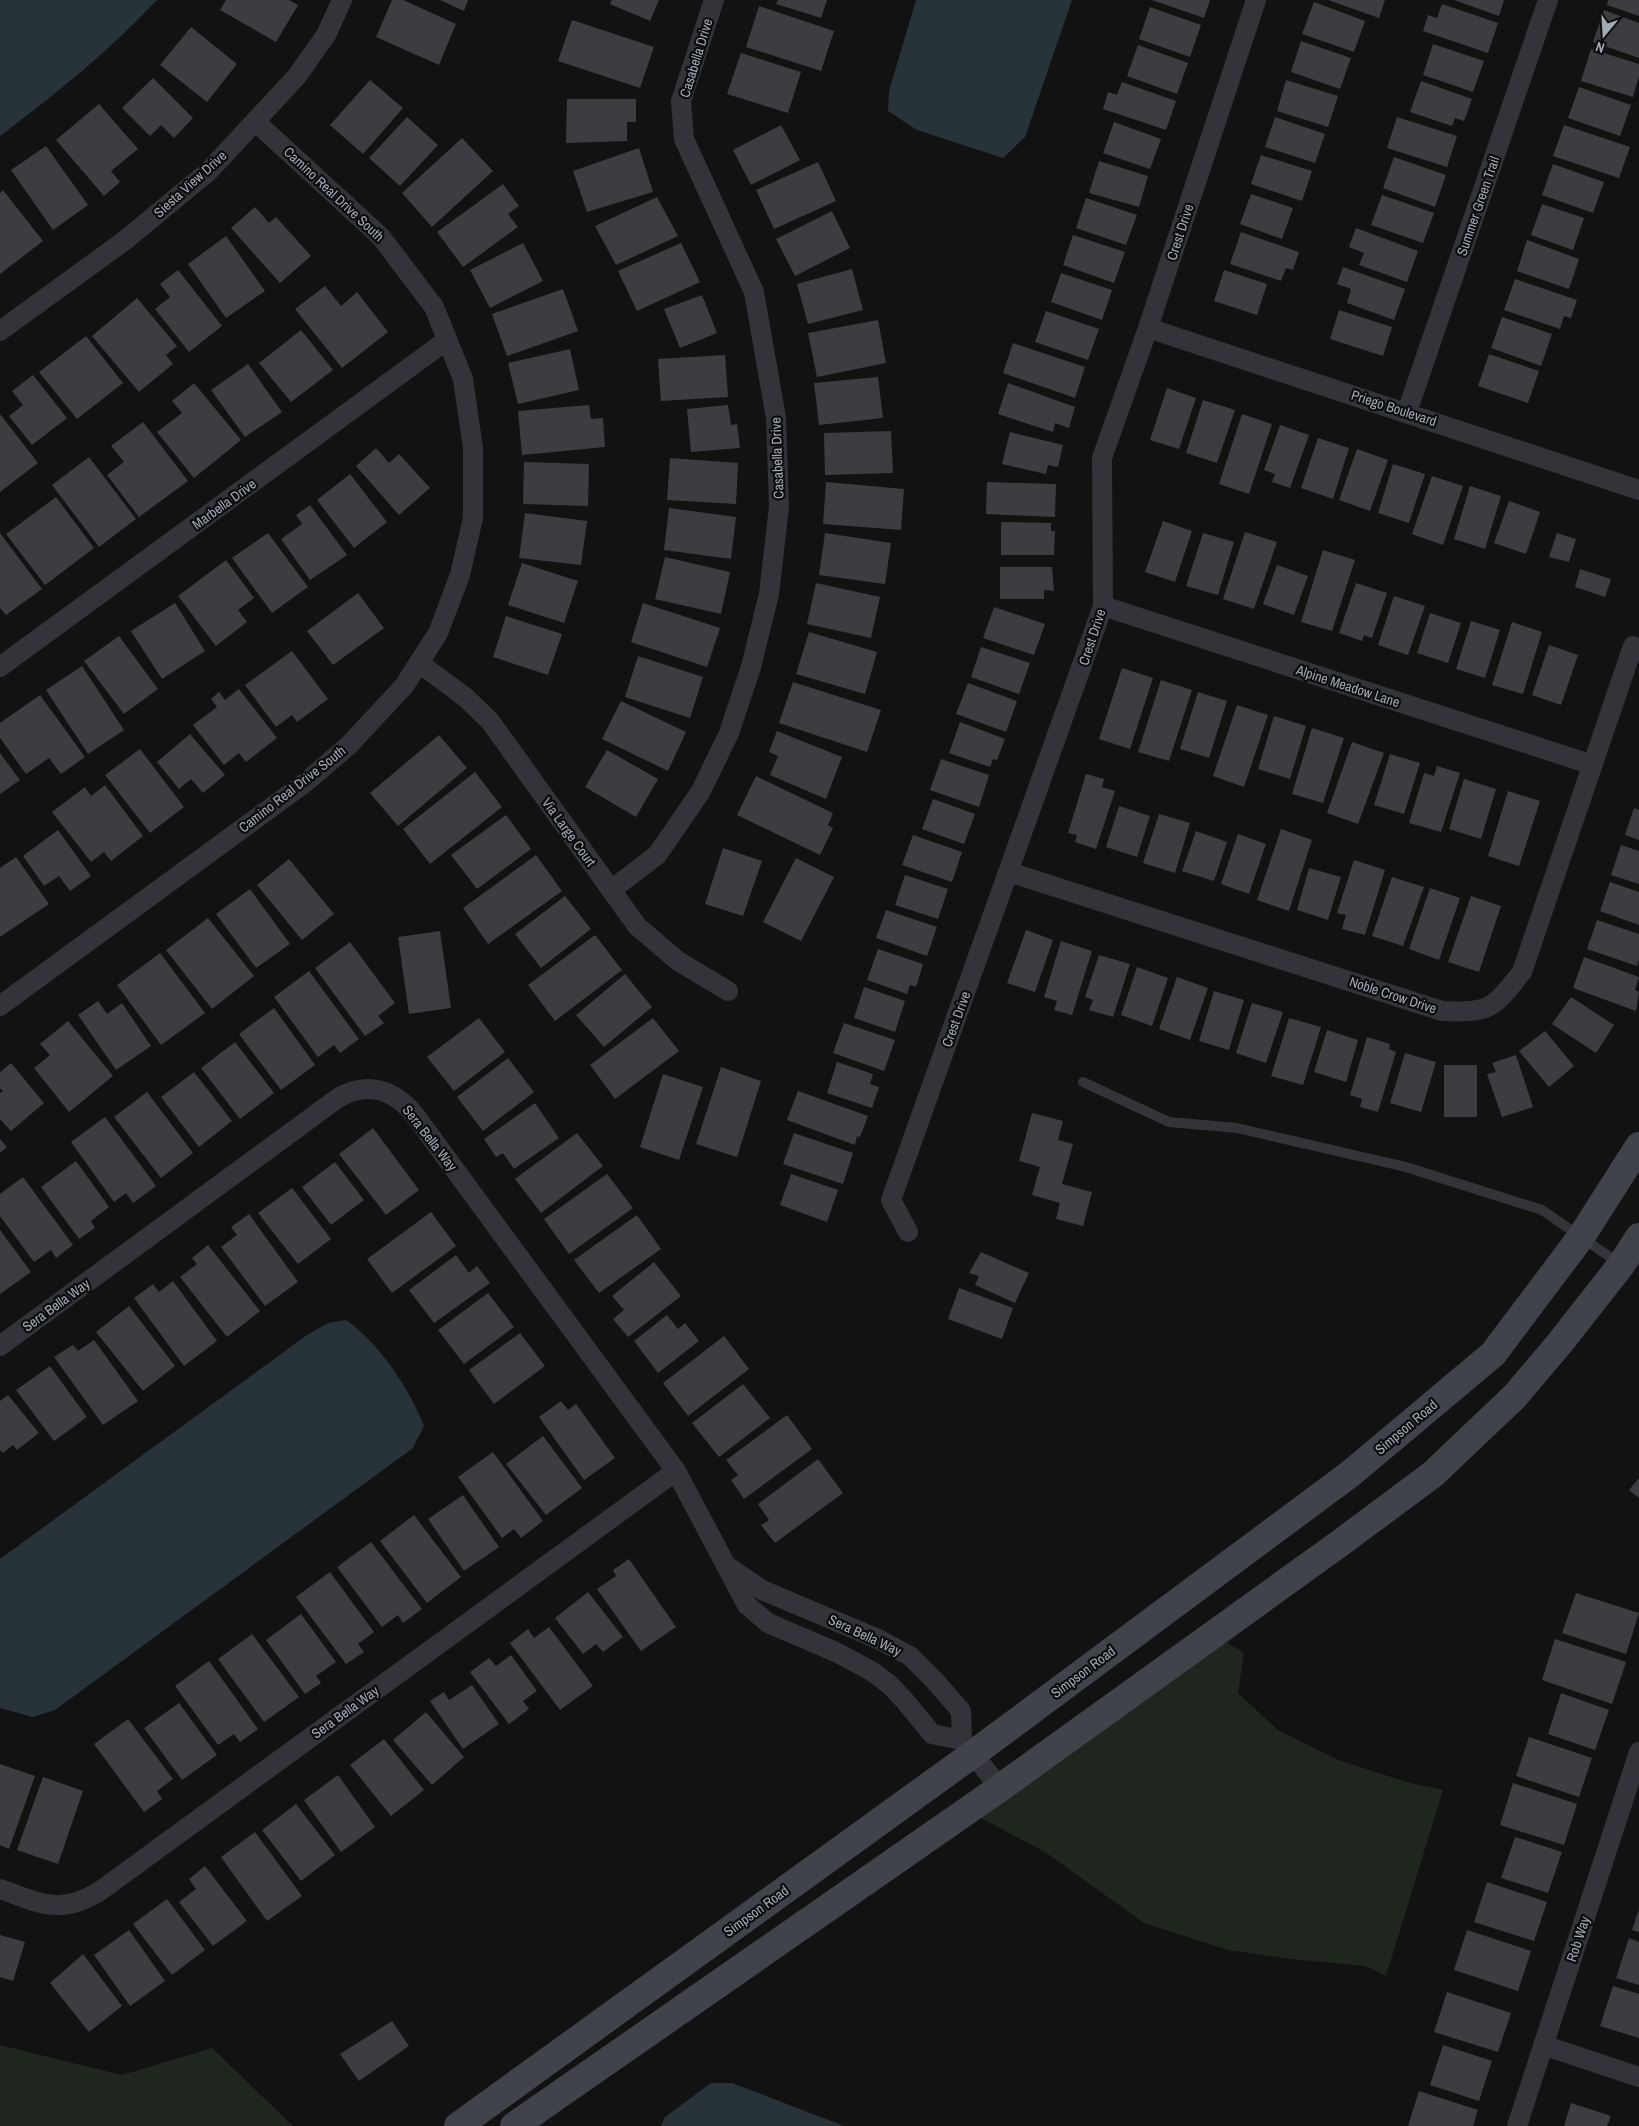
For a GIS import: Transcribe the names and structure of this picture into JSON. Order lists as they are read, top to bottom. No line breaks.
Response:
{"streets":{"main road":["Simpson Road"],"street":["Casabella Drive","Siesta View Drive","Camino Real Drive South","Summer Green Trail","Crest Drive","Priego Boulevard","Marbella Drive","Alpine Meadow Lane","Via Large Court","Noble Crow Drive","Sera Bella Way","Rob Way"]},"crossings":[["Casabella Drive","Via Large Court"],["Siesta View Drive","Camino Real Drive South"],["Camino Real Drive South","Marbella Drive"],["Camino Real Drive South","Via Large Court"],["Summer Green Trail","Priego Boulevard"],["Crest Drive","Priego Boulevard"],["Crest Drive","Alpine Meadow Lane"],["Crest Drive","Noble Crow Drive"],["Alpine Meadow Lane","Noble Crow Drive"],["Sera Bella Way","Simpson Road"]],"north":"bottom"}
